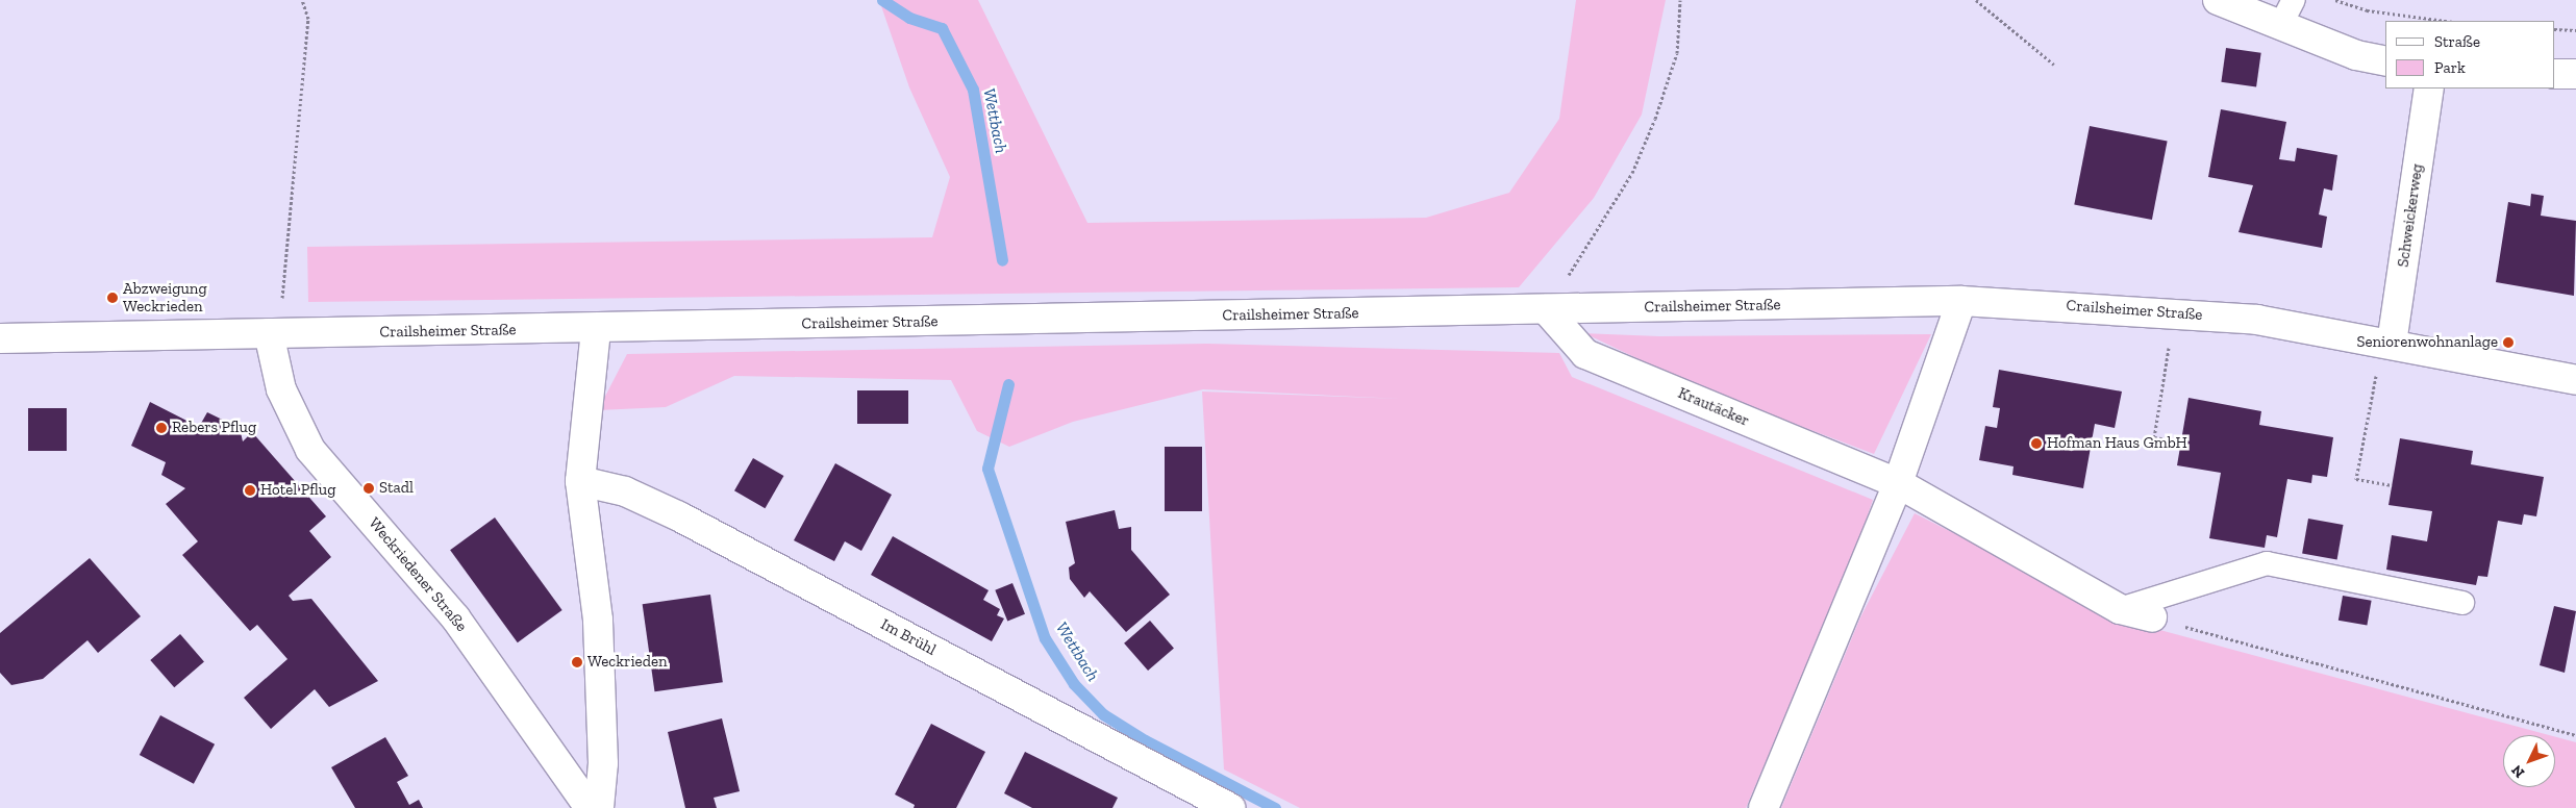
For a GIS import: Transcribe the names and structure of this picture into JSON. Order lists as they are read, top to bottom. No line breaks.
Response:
{"streets":{"street":["Schweickerweg","Crailsheimer Straße","Krautäcker","Weckriedener Straße","Im Brühl"]},"crossings":[["Schweickerweg","Crailsheimer Straße"],["Crailsheimer Straße","Krautäcker"],["Crailsheimer Straße","Weckriedener Straße"]],"water":["Wettbach"],"places":["Abzweigung Weckrieden","Seniorenwohnanlage","Rebers Pflug","Hofman Haus GmbH","Stadl","Hotel Pflug","Weckrieden"],"legend":["Straße","Park"],"north":"bottom left"}
